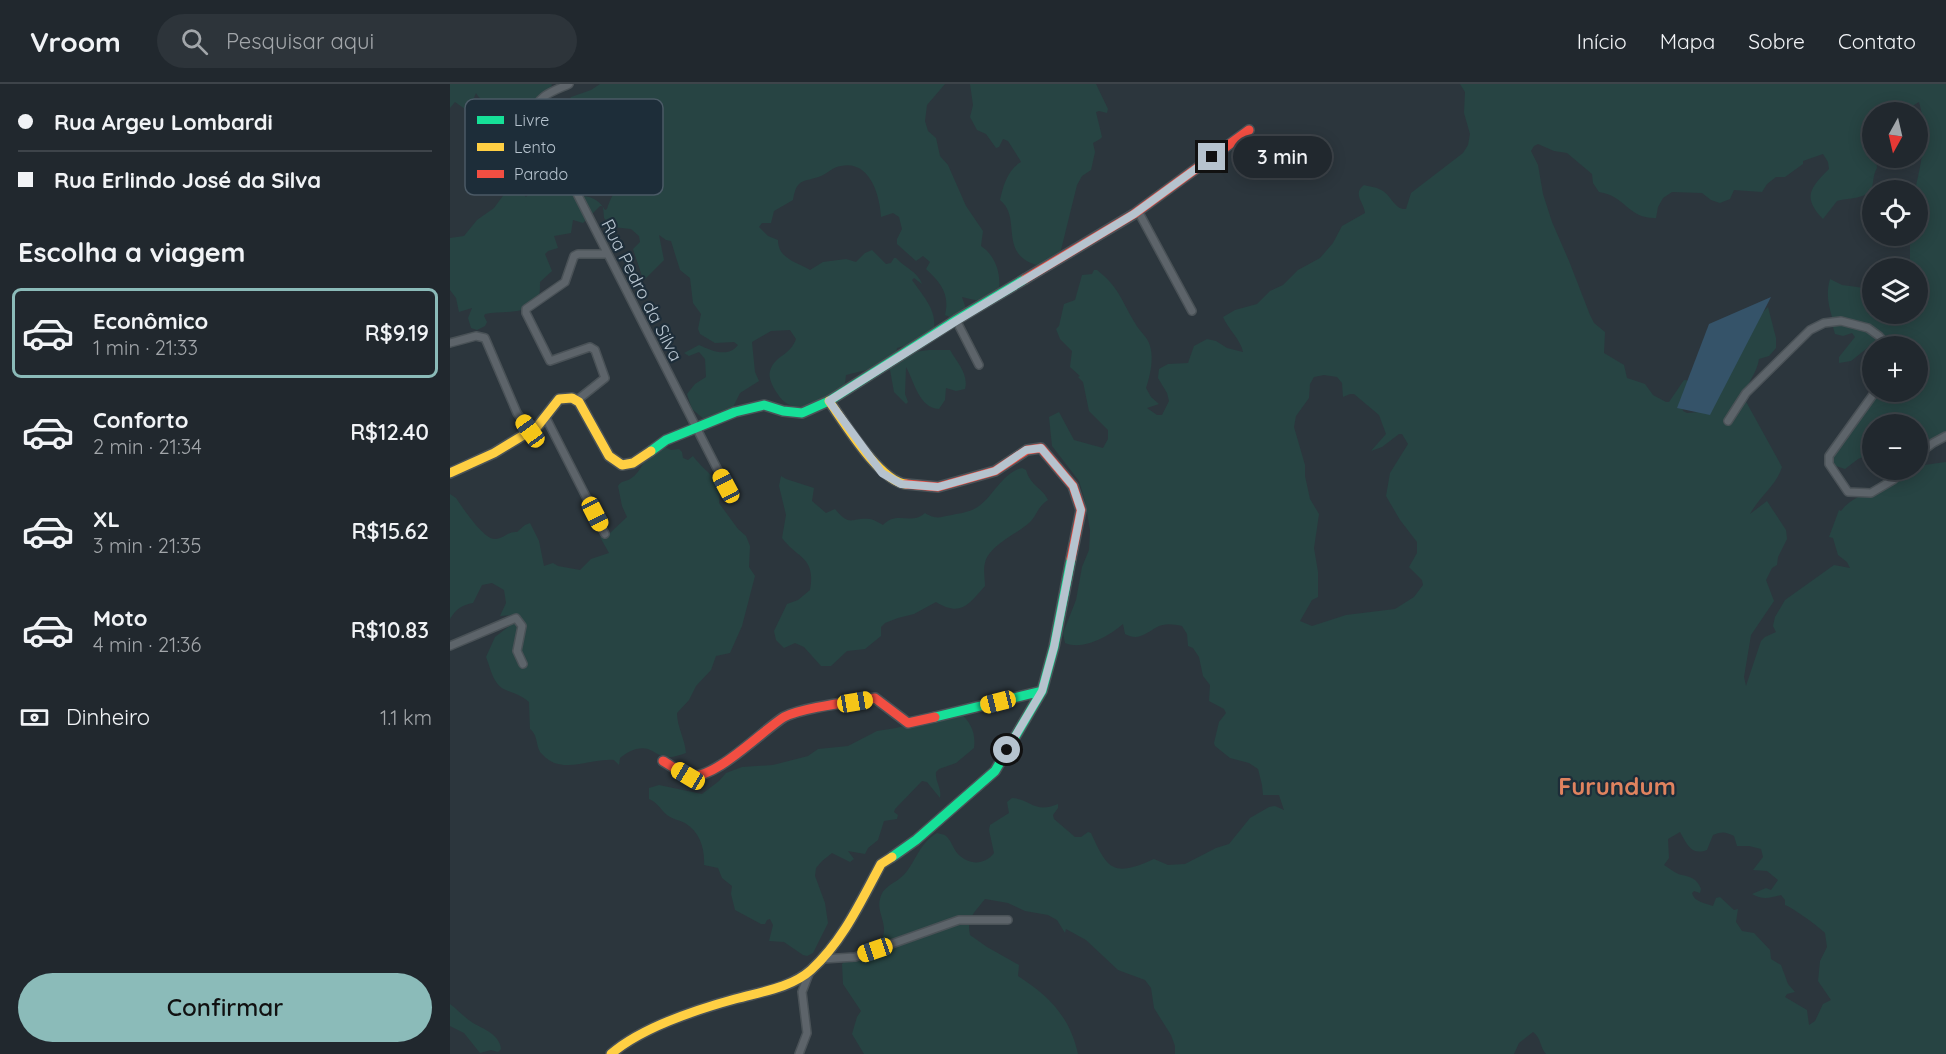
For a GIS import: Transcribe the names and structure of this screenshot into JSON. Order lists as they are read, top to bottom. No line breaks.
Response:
{"streets":{"street":["Rua Pedro da Silva"]},"districts":["Furundum"],"legend":["Livre","Lento","Parado"],"north":"bottom","page":{"header":"Vroom","search":"Pesquisar aqui","nav":["Início","Mapa","Sobre","Contato"],"banner":["Rua Argeu Lombardi","Rua Erlindo José da Silva"],"map_buttons":["+","−"],"bubble":"3 min","heading":"Escolha a viagem","list":[{"name":"Econômico","note":"1 min · 21:33","value":"R$9.19"},{"name":"Conforto","note":"2 min · 21:34","value":"R$12.40"},{"name":"XL","note":"3 min · 21:35","value":"R$15.62"},{"name":"Moto","note":"4 min · 21:36","value":"R$10.83"}],"pay":["Dinheiro","1.1 km"],"buttons":"Confirmar"}}
